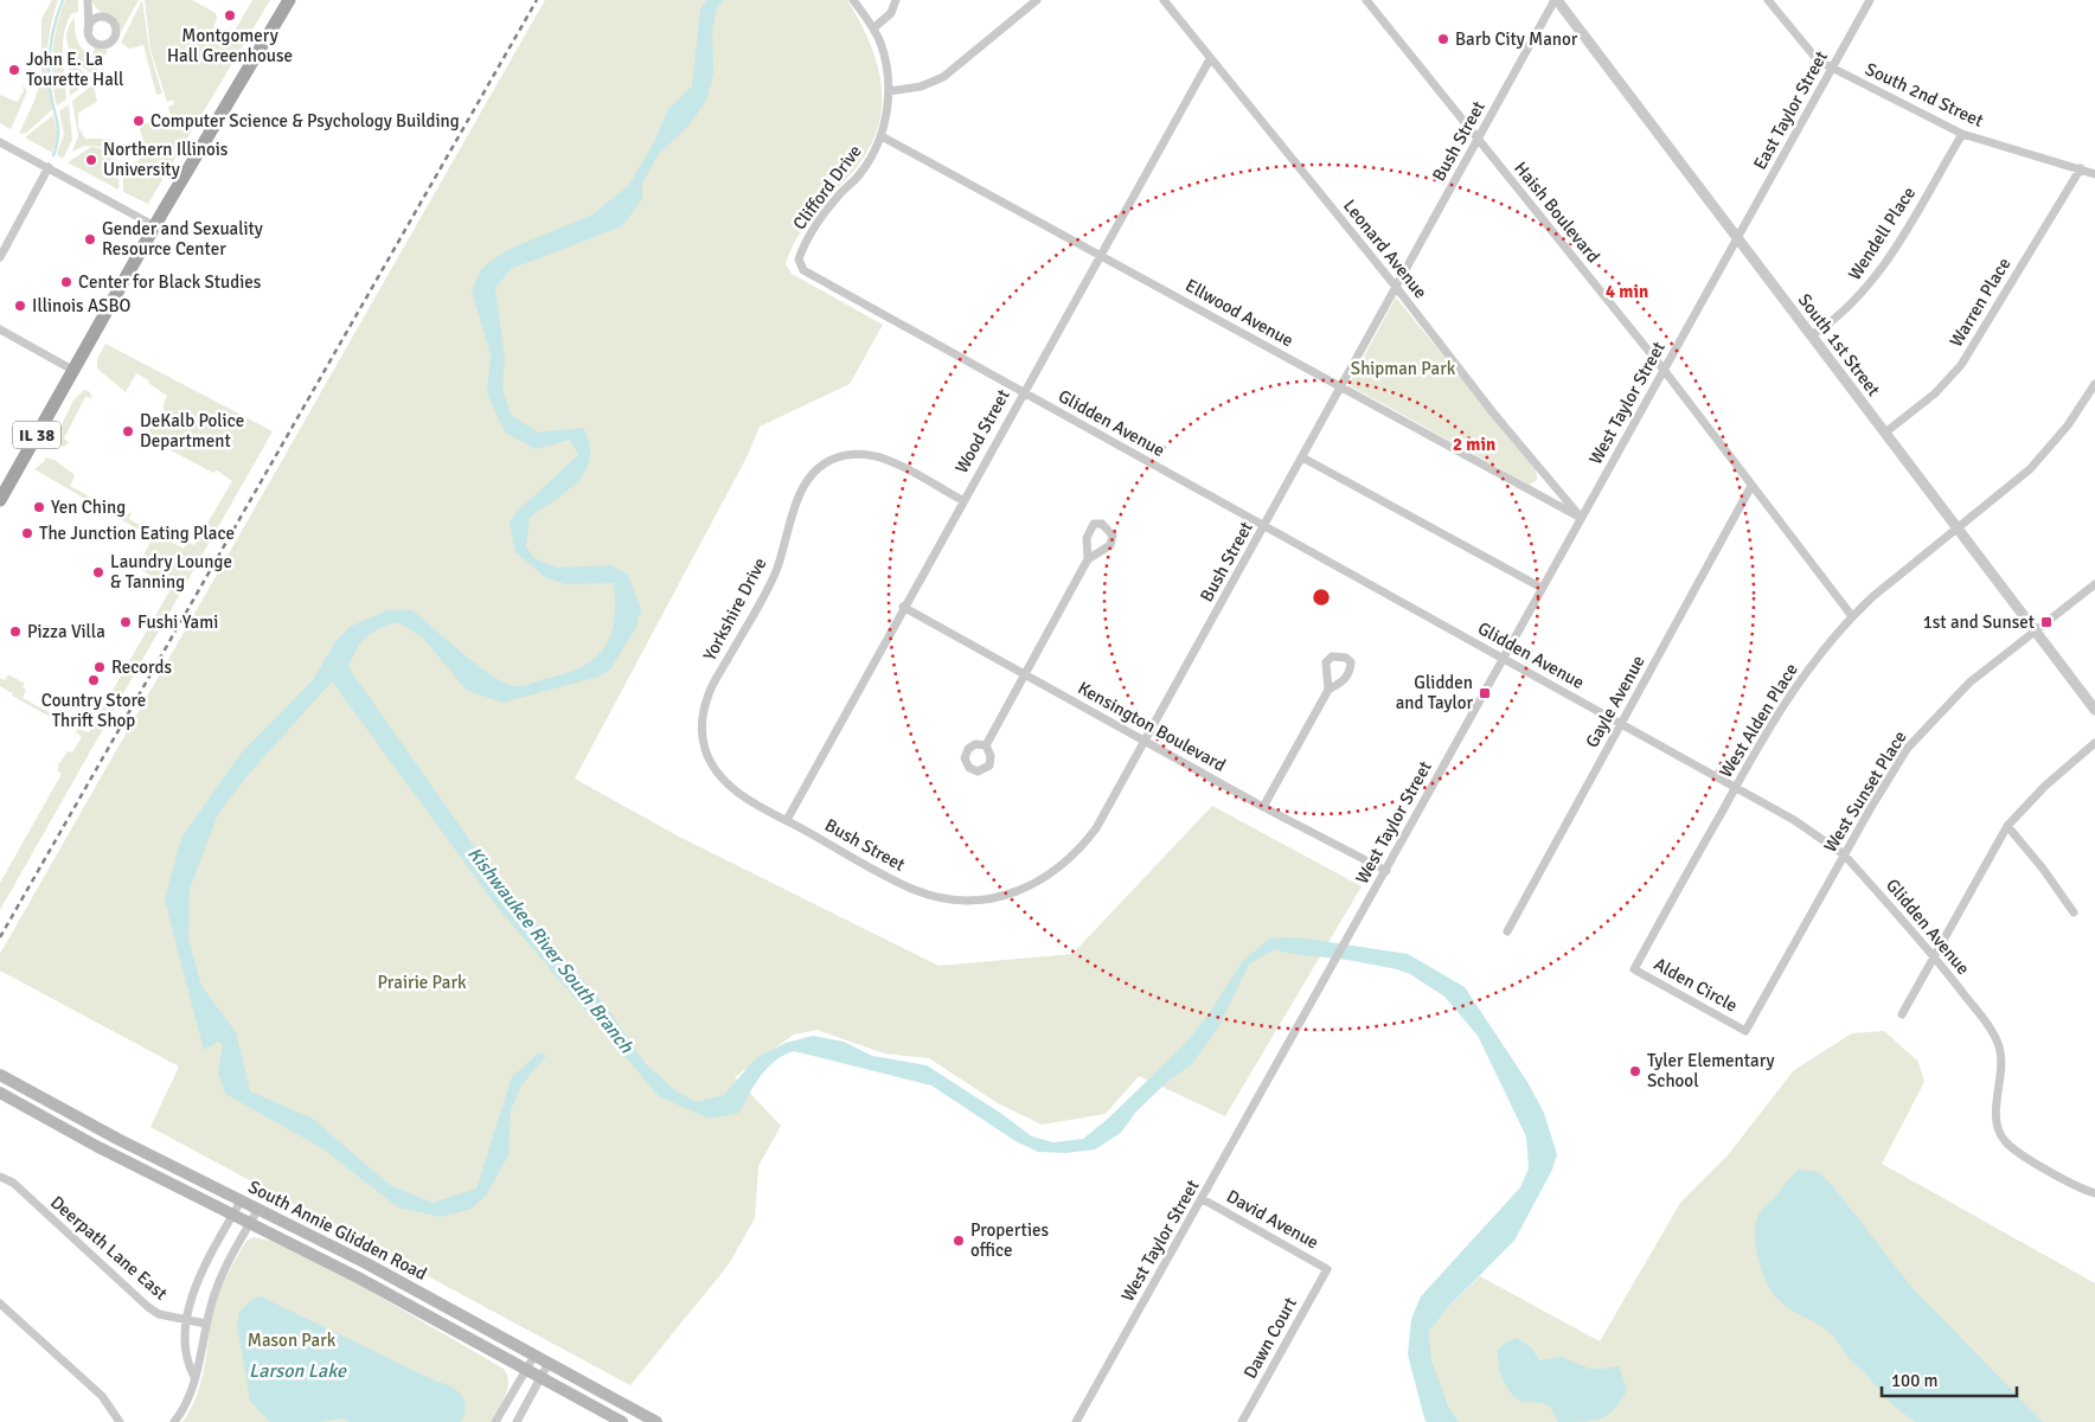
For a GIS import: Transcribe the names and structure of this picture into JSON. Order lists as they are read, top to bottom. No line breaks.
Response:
{"streets":{"main road":["IL 38","South Annie Glidden Road"],"street":["South 2nd Street","East Taylor Street","Bush Street","Clifford Drive","Haish Boulevard","Wendell Place","Leonard Avenue","Warren Place","Ellwood Avenue","South 1st Street","West Taylor Street","Glidden Avenue","Wood Street","Yorkshire Drive","Gayle Avenue","West Alden Place","Kensington Boulevard","West Sunset Place","Alden Circle","David Avenue","Deerpath Lane East","Dawn Court"]},"crossings":[["South 2nd Street","East Taylor Street"],["South 2nd Street","Wendell Place"],["South 2nd Street","Warren Place"],["East Taylor Street","South 1st Street"],["East Taylor Street","West Taylor Street"],["Bush Street","Haish Boulevard"],["Bush Street","Leonard Avenue"],["Bush Street","Ellwood Avenue"],["Bush Street","South 1st Street"],["Bush Street","Glidden Avenue"],["Bush Street","Wood Street"],["Bush Street","Yorkshire Drive"],["Bush Street","Kensington Boulevard"],["Clifford Drive","Ellwood Avenue"],["Clifford Drive","Glidden Avenue"],["Haish Boulevard","West Taylor Street"],["Haish Boulevard","Gayle Avenue"],["Haish Boulevard","West Alden Place"],["Wendell Place","South 1st Street"],["Leonard Avenue","Ellwood Avenue"],["Leonard Avenue","West Taylor Street"],["Leonard Avenue","Wood Street"],["Warren Place","South 1st Street"],["Ellwood Avenue","West Taylor Street"],["Ellwood Avenue","Wood Street"],["South 1st Street","West Taylor Street"],["South 1st Street","West Alden Place"],["South 1st Street","West Sunset Place"],["West Taylor Street","Glidden Avenue"],["West Taylor Street","Kensington Boulevard"],["West Taylor Street","David Avenue"],["Glidden Avenue","Wood Street"],["Glidden Avenue","Gayle Avenue"],["Glidden Avenue","West Alden Place"],["Glidden Avenue","West Sunset Place"],["Wood Street","Yorkshire Drive"],["Wood Street","Kensington Boulevard"],["West Alden Place","Alden Circle"],["West Sunset Place","Alden Circle"],["David Avenue","Dawn Court"]],"water":["Kishwaukee River South Branch","Larson Lake"],"parks":["Shipman Park","Prairie Park","Mason Park"],"places":{"other":["Montgomery Hall Greenhouse","Barb City Manor","John E. La Tourette Hall","Computer Science & Psychology Building","Northern Illinois University","Gender and Sexuality Resource Center","Center for Black Studies","Illinois ASBO","DeKalb Police Department","Yen Ching","The Junction Eating Place","Laundry Lounge & Tanning","Fushi Yami","Pizza Villa","Records","Country Store Thrift Shop","Tyler Elementary School","Properties office"],"transit":["1st and Sunset","Glidden and Taylor"]},"scale_bar":"100 m","rings":["4 min","2 min"]}
